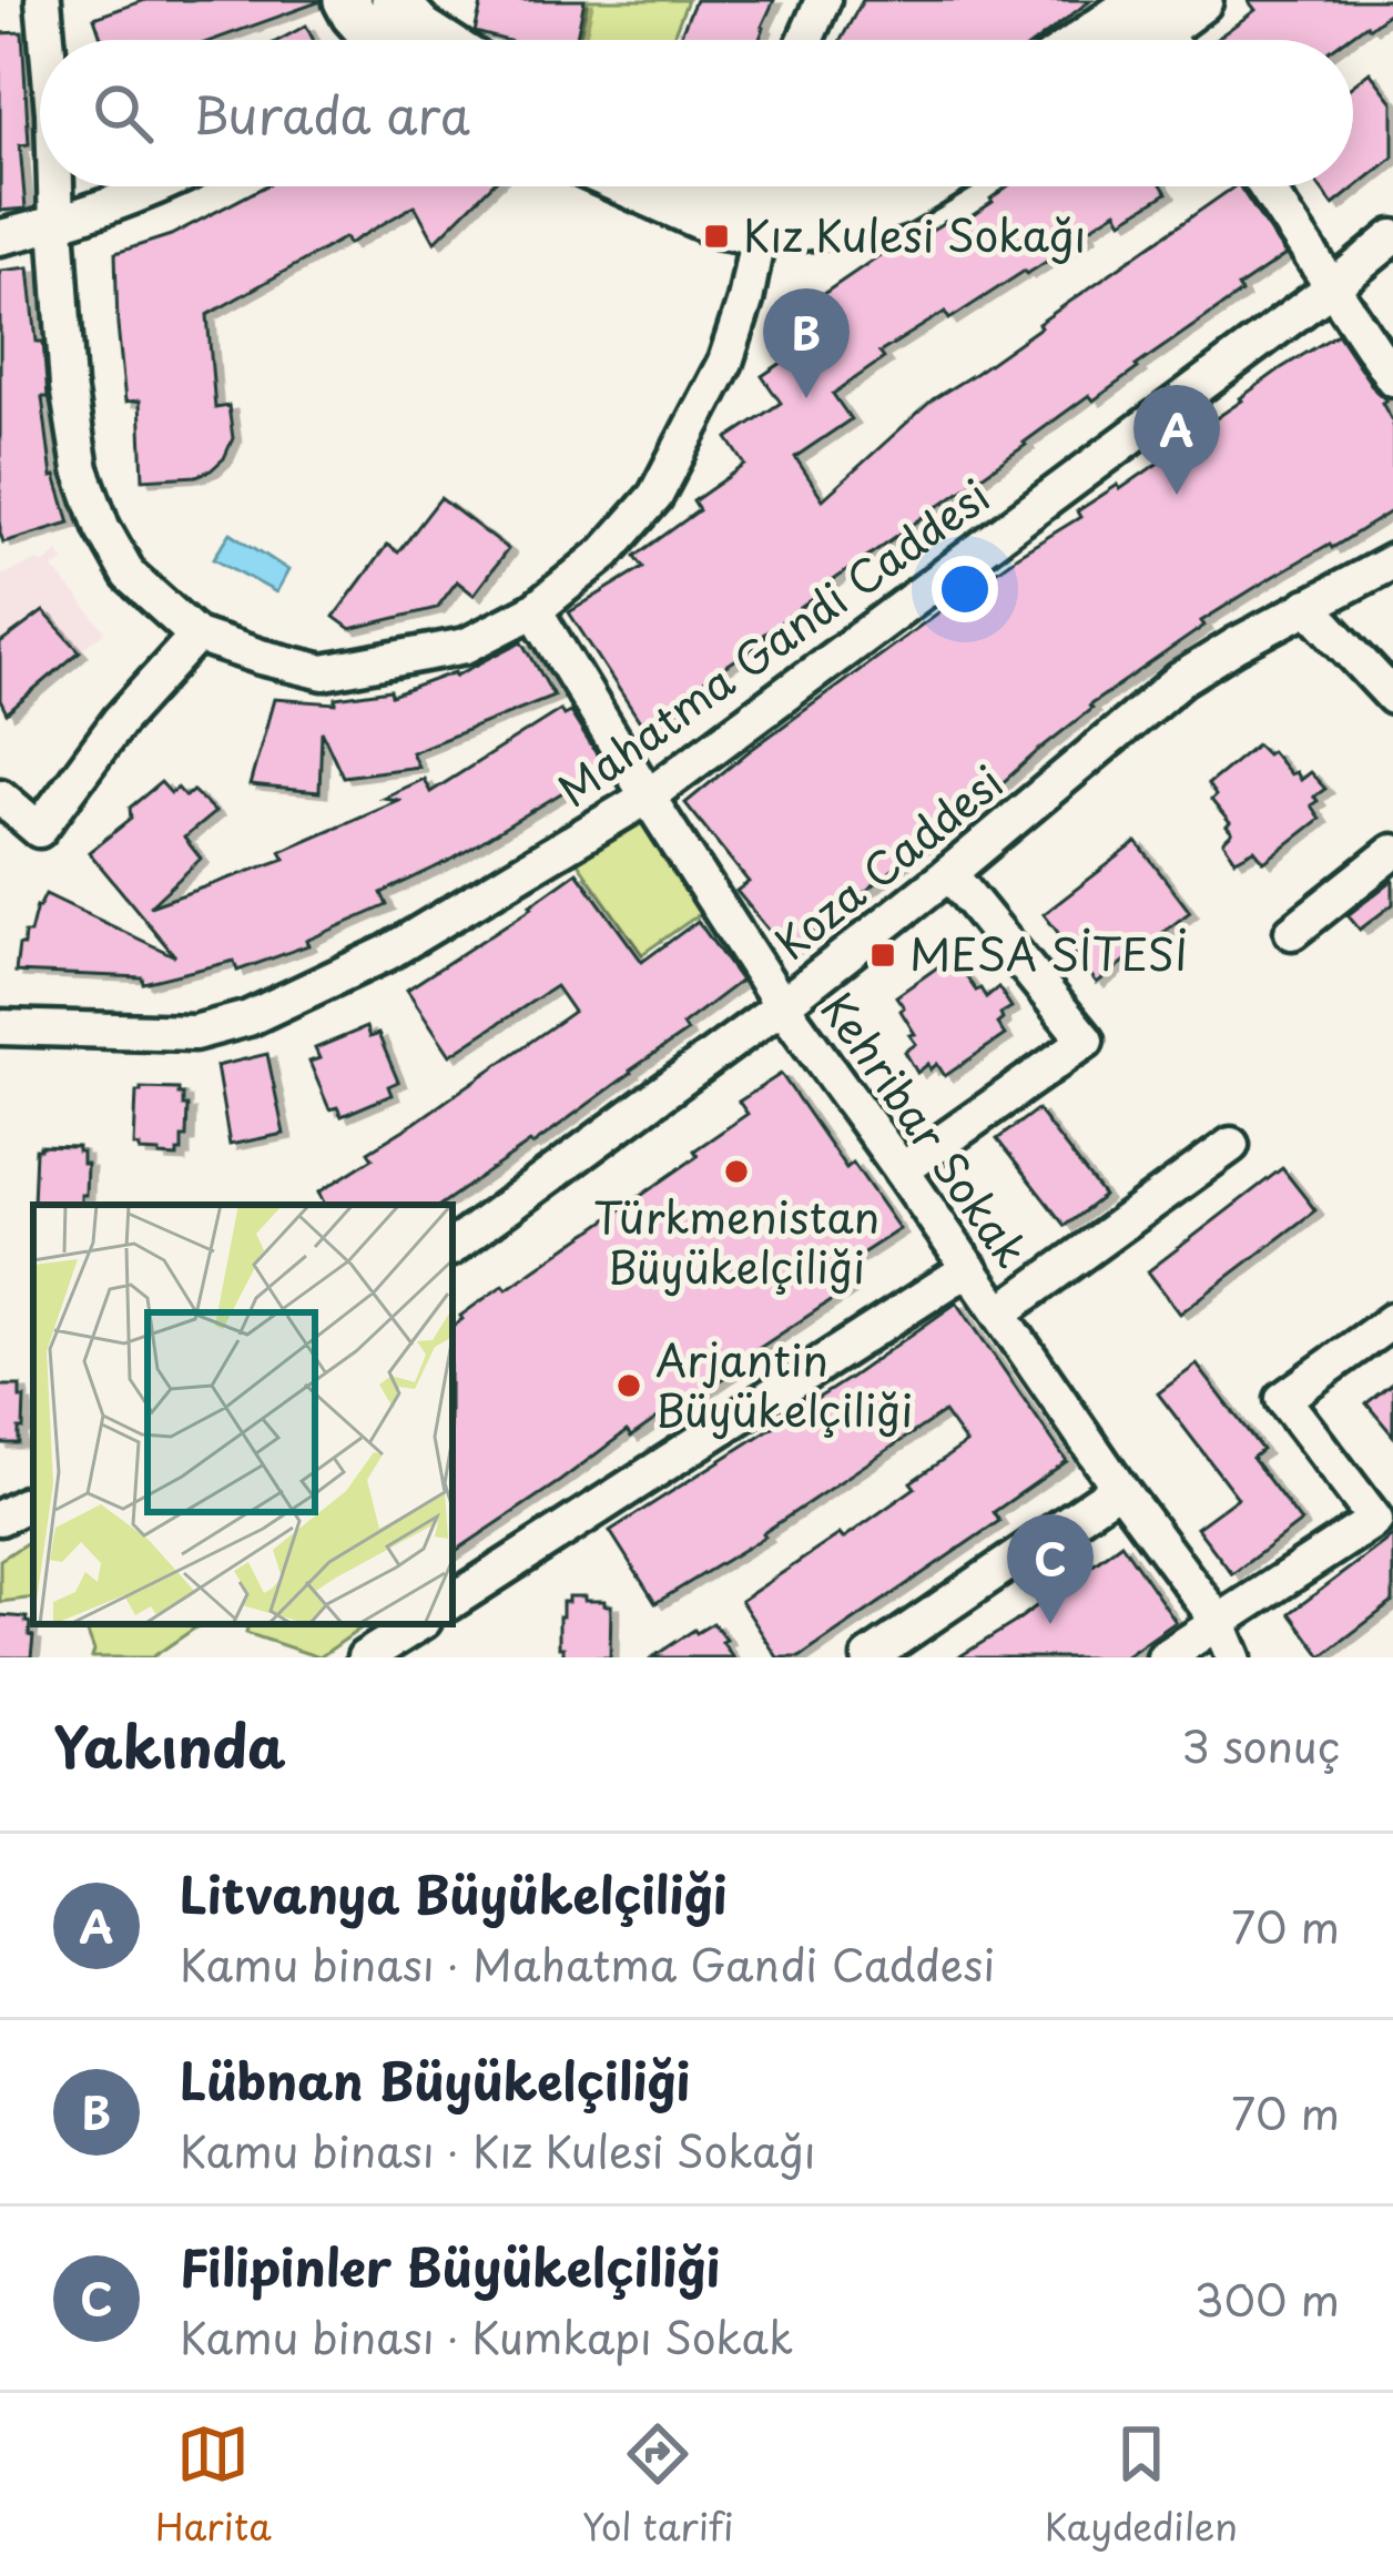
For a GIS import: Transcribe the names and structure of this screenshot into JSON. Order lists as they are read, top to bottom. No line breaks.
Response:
{"streets":{"street":["Mahatma Gandi Caddesi","Koza Caddesi","Kehribar Sokak"]},"crossings":[["Mahatma Gandi Caddesi","Kehribar Sokak"],["Koza Caddesi","Kehribar Sokak"]],"places":{"transit":["Kız Kulesi Sokağı","MESA SİTESİ"],"other":["Türkmenistan Büyükelçiliği","Arjantin Büyükelçiliği"]},"page":{"search":"Burada ara","pins":["B","A","C"],"heading":["Yakında","3 sonuç"],"list":[{"mark":"A","name":"Litvanya Büyükelçiliği","note":"Kamu binası · Mahatma Gandi Caddesi","value":"70 m"},{"mark":"B","name":"Lübnan Büyükelçiliği","note":"Kamu binası · Kız Kulesi Sokağı","value":"70 m"},{"mark":"C","name":"Filipinler Büyükelçiliği","note":"Kamu binası · Kumkapı Sokak","value":"300 m"}],"nav":["Harita","Yol tarifi","Kaydedilen"]}}
